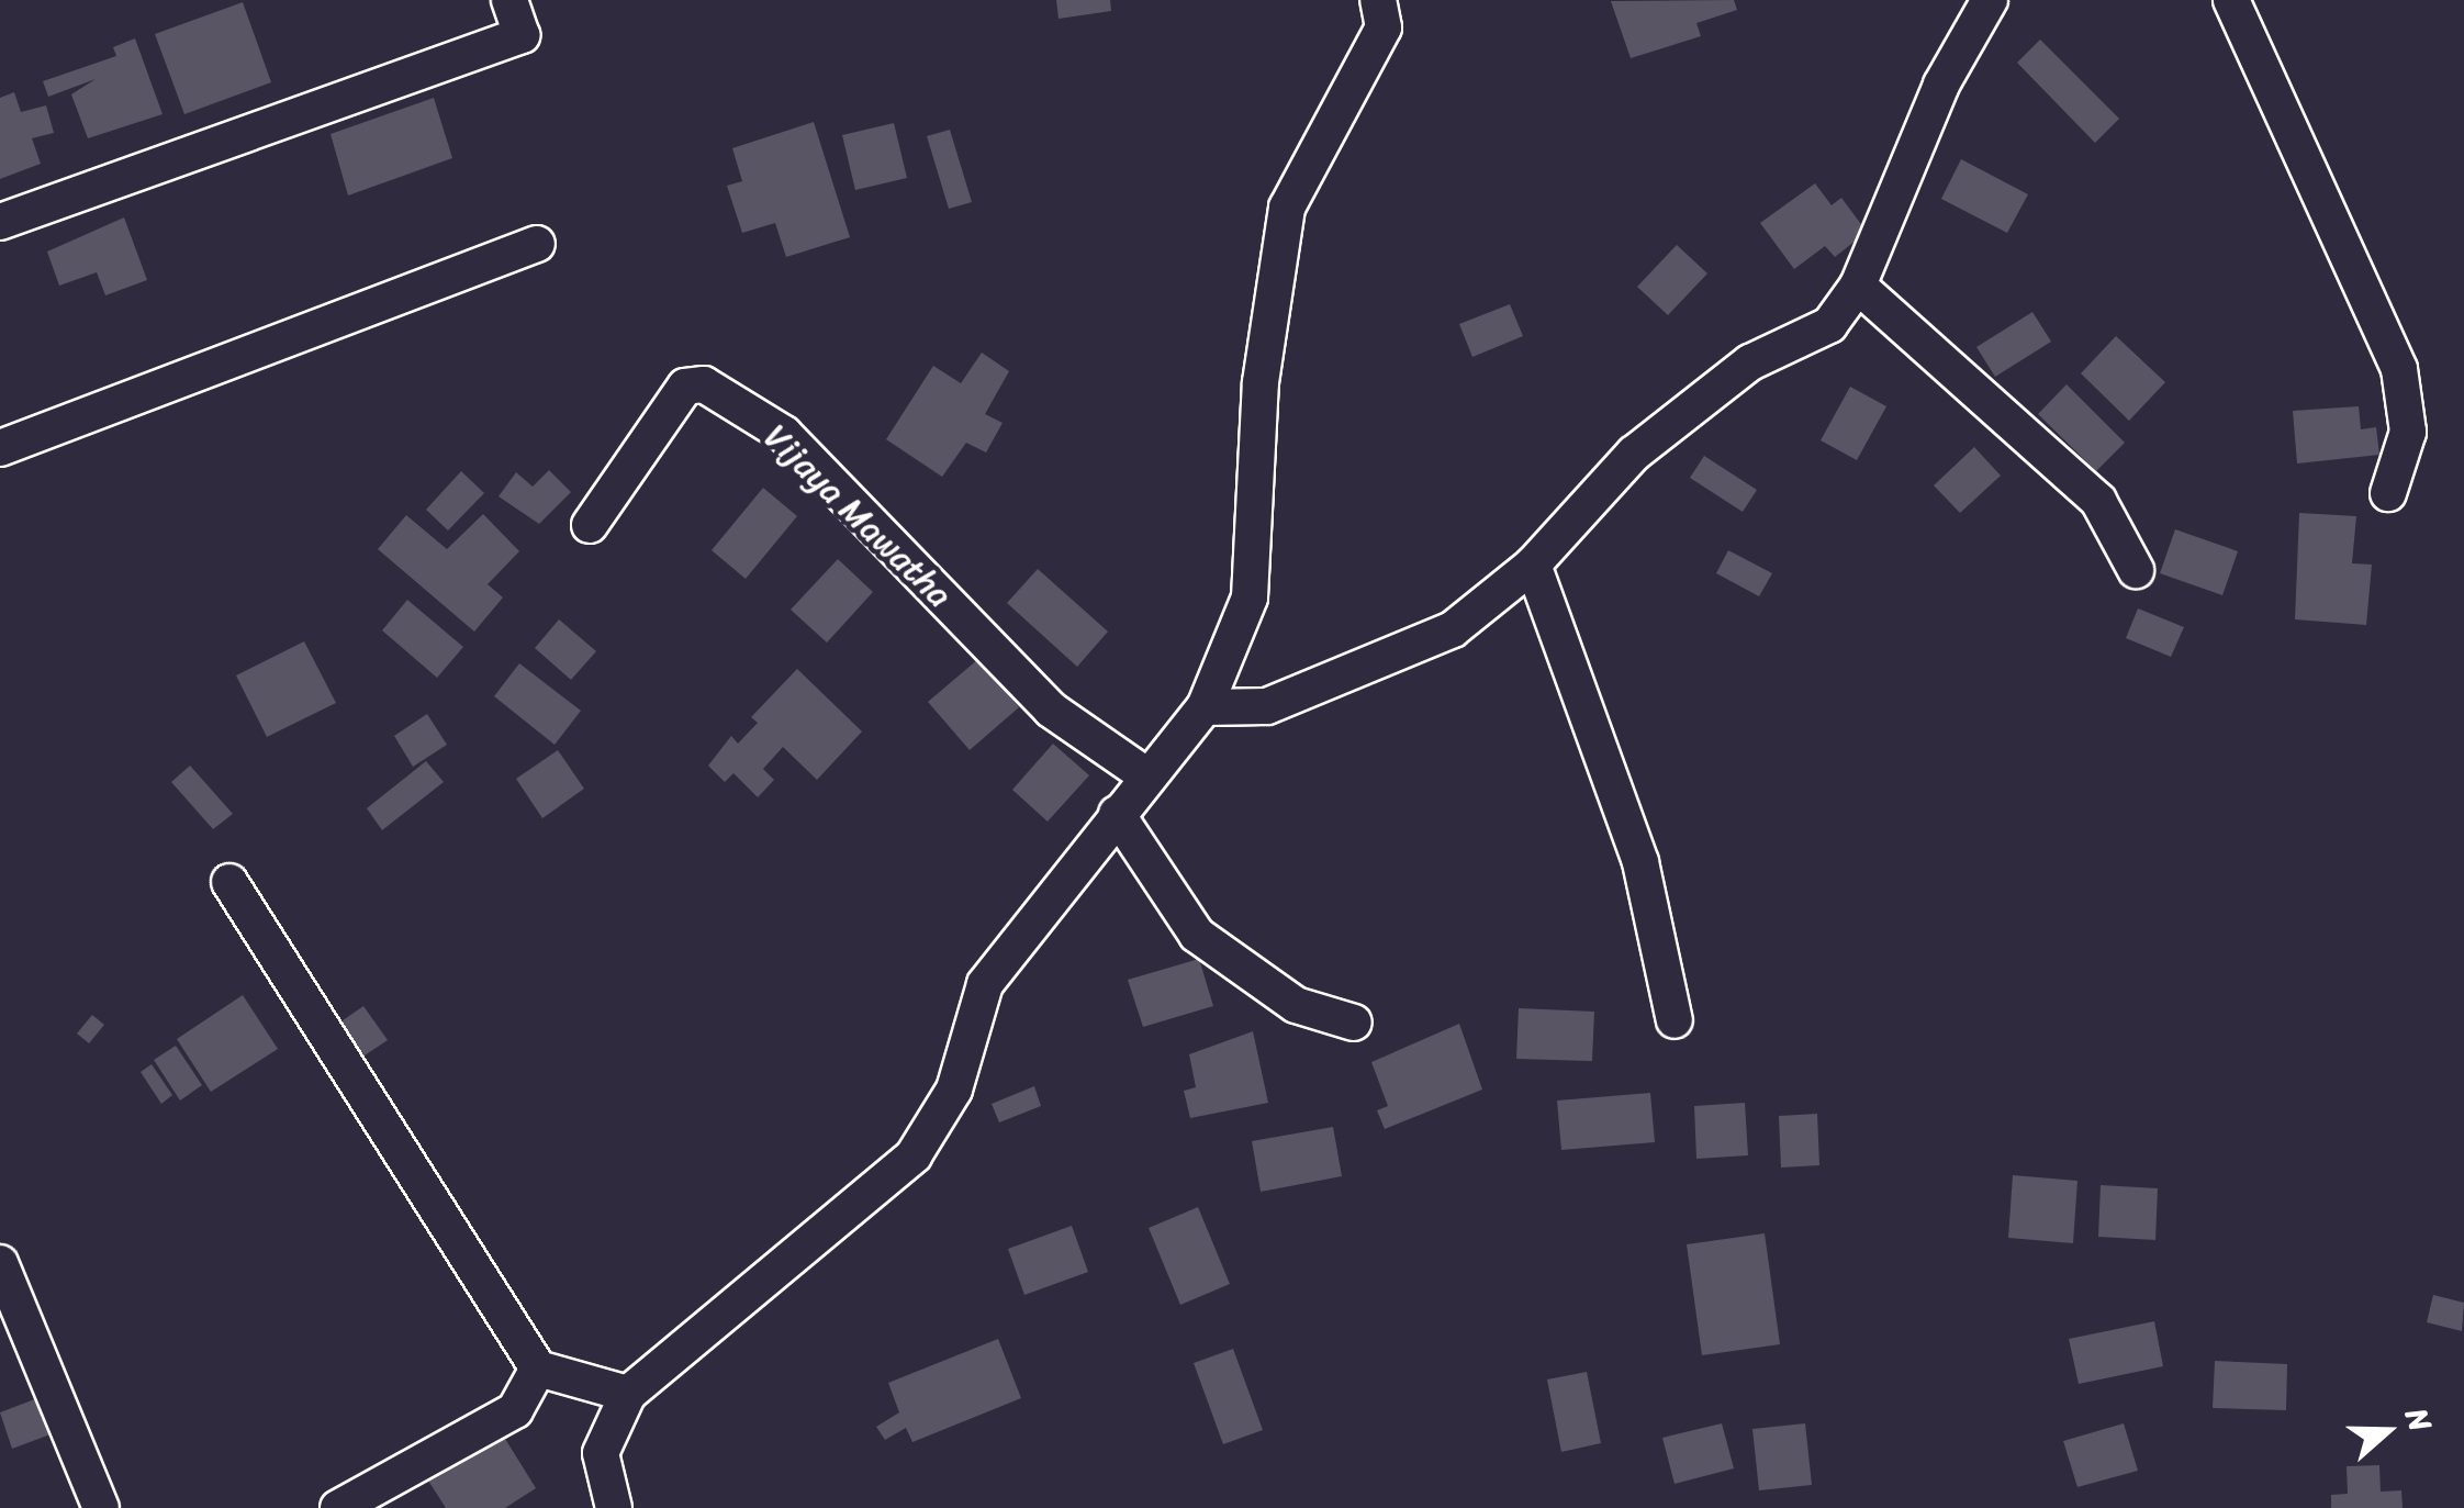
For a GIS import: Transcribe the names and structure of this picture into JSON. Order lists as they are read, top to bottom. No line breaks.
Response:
{"streets":{"street":["Vijaya Mawatha"]},"north":"right"}
